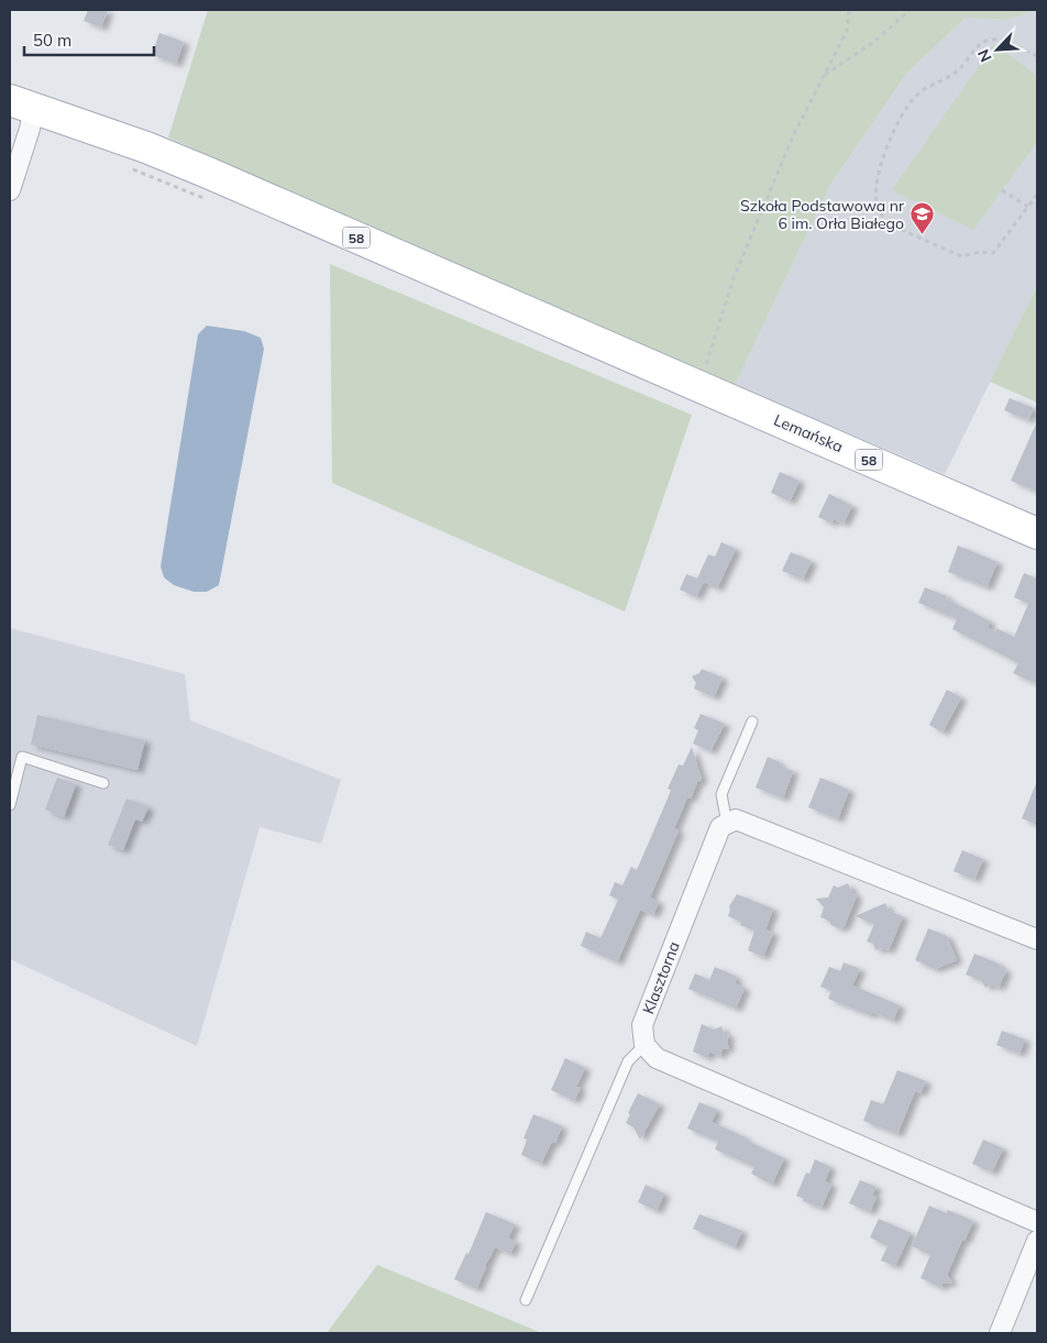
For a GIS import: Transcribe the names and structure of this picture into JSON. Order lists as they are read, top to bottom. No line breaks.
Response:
{"streets":{"main road":["58","Lemańska"],"street":["Klasztorna"]},"crossings":[["58","Lemańska"]],"places":{"school or university":["Szkoła Podstawowa nr 6 im. Orła Białego"]},"scale_bar":"50 m","north":"bottom left"}
